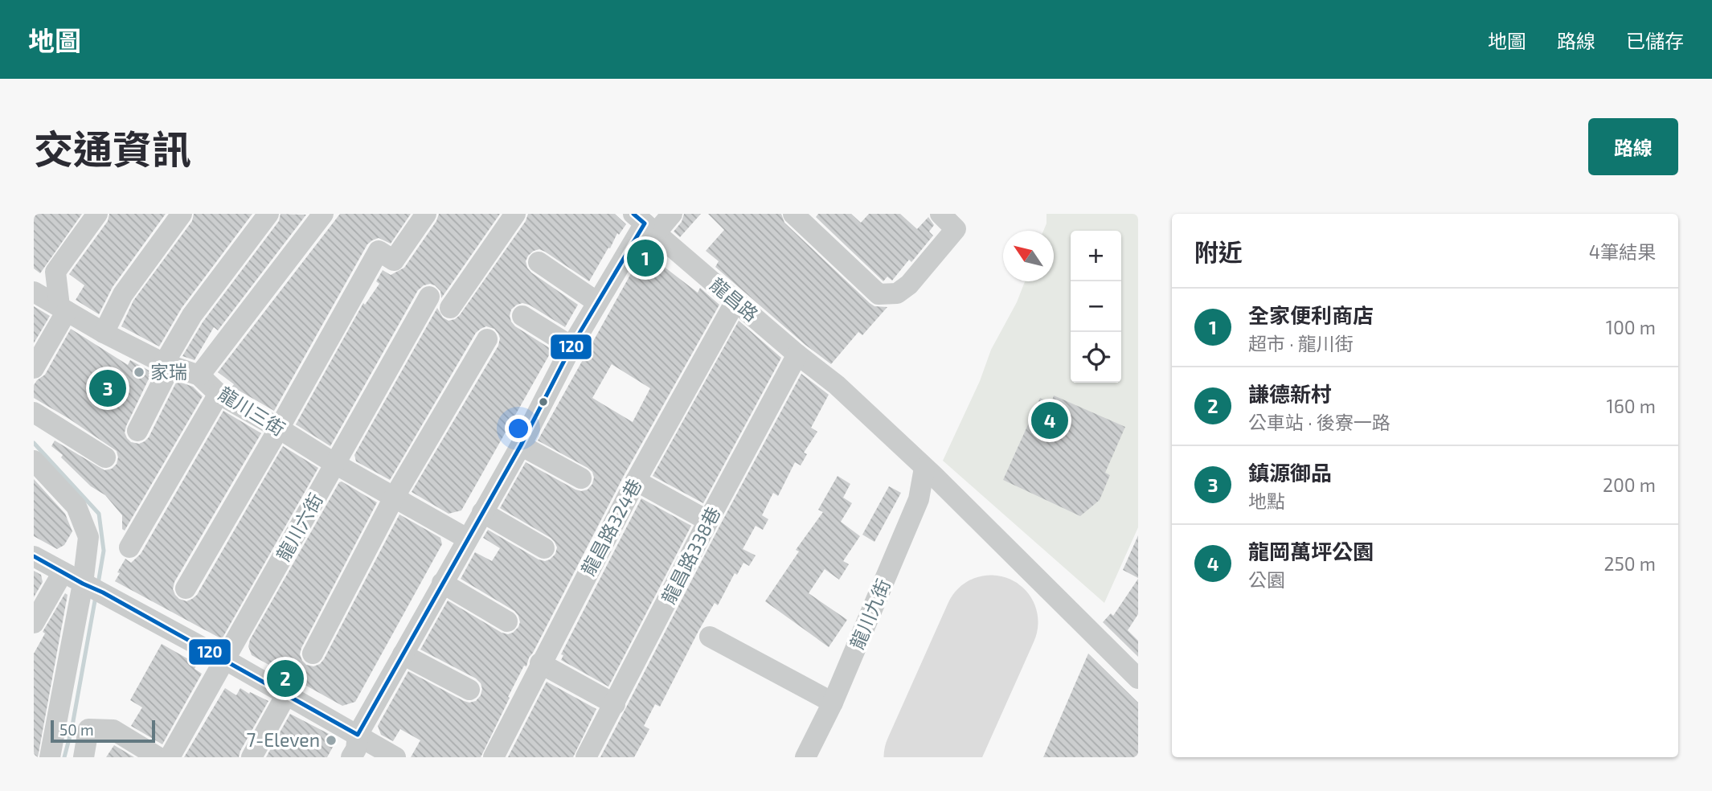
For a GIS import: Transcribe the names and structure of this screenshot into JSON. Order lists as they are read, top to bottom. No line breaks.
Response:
{"streets":{"street":["龍昌路","龍川三街","龍川六街","龍昌路324巷","龍昌路338巷","龍川九街"]},"crossings":[["龍昌路","龍昌路324巷"],["龍昌路","龍昌路338巷"],["龍昌路","龍川九街"],["龍川三街","龍川六街"]],"places":["家瑞","7-Eleven"],"lines":["transit line 120"],"scale_bar":"50 m","north":"top left","page":{"header":"地圖","nav":["地圖","路線","已儲存"],"title":"交通資訊","buttons":"路線","heading":["附近","4筆結果"],"map_buttons":["+","−"],"pins":["1","3","4","2"],"list":[{"mark":"1","name":"全家便利商店","note":"超市 · 龍川街","value":"100 m"},{"mark":"2","name":"謙德新村","note":"公車站 · 後寮一路","value":"160 m"},{"mark":"3","name":"鎮源御品","note":"地點","value":"200 m"},{"mark":"4","name":"龍岡萬坪公園","note":"公園","value":"250 m"}],"scale":"50 m"}}
